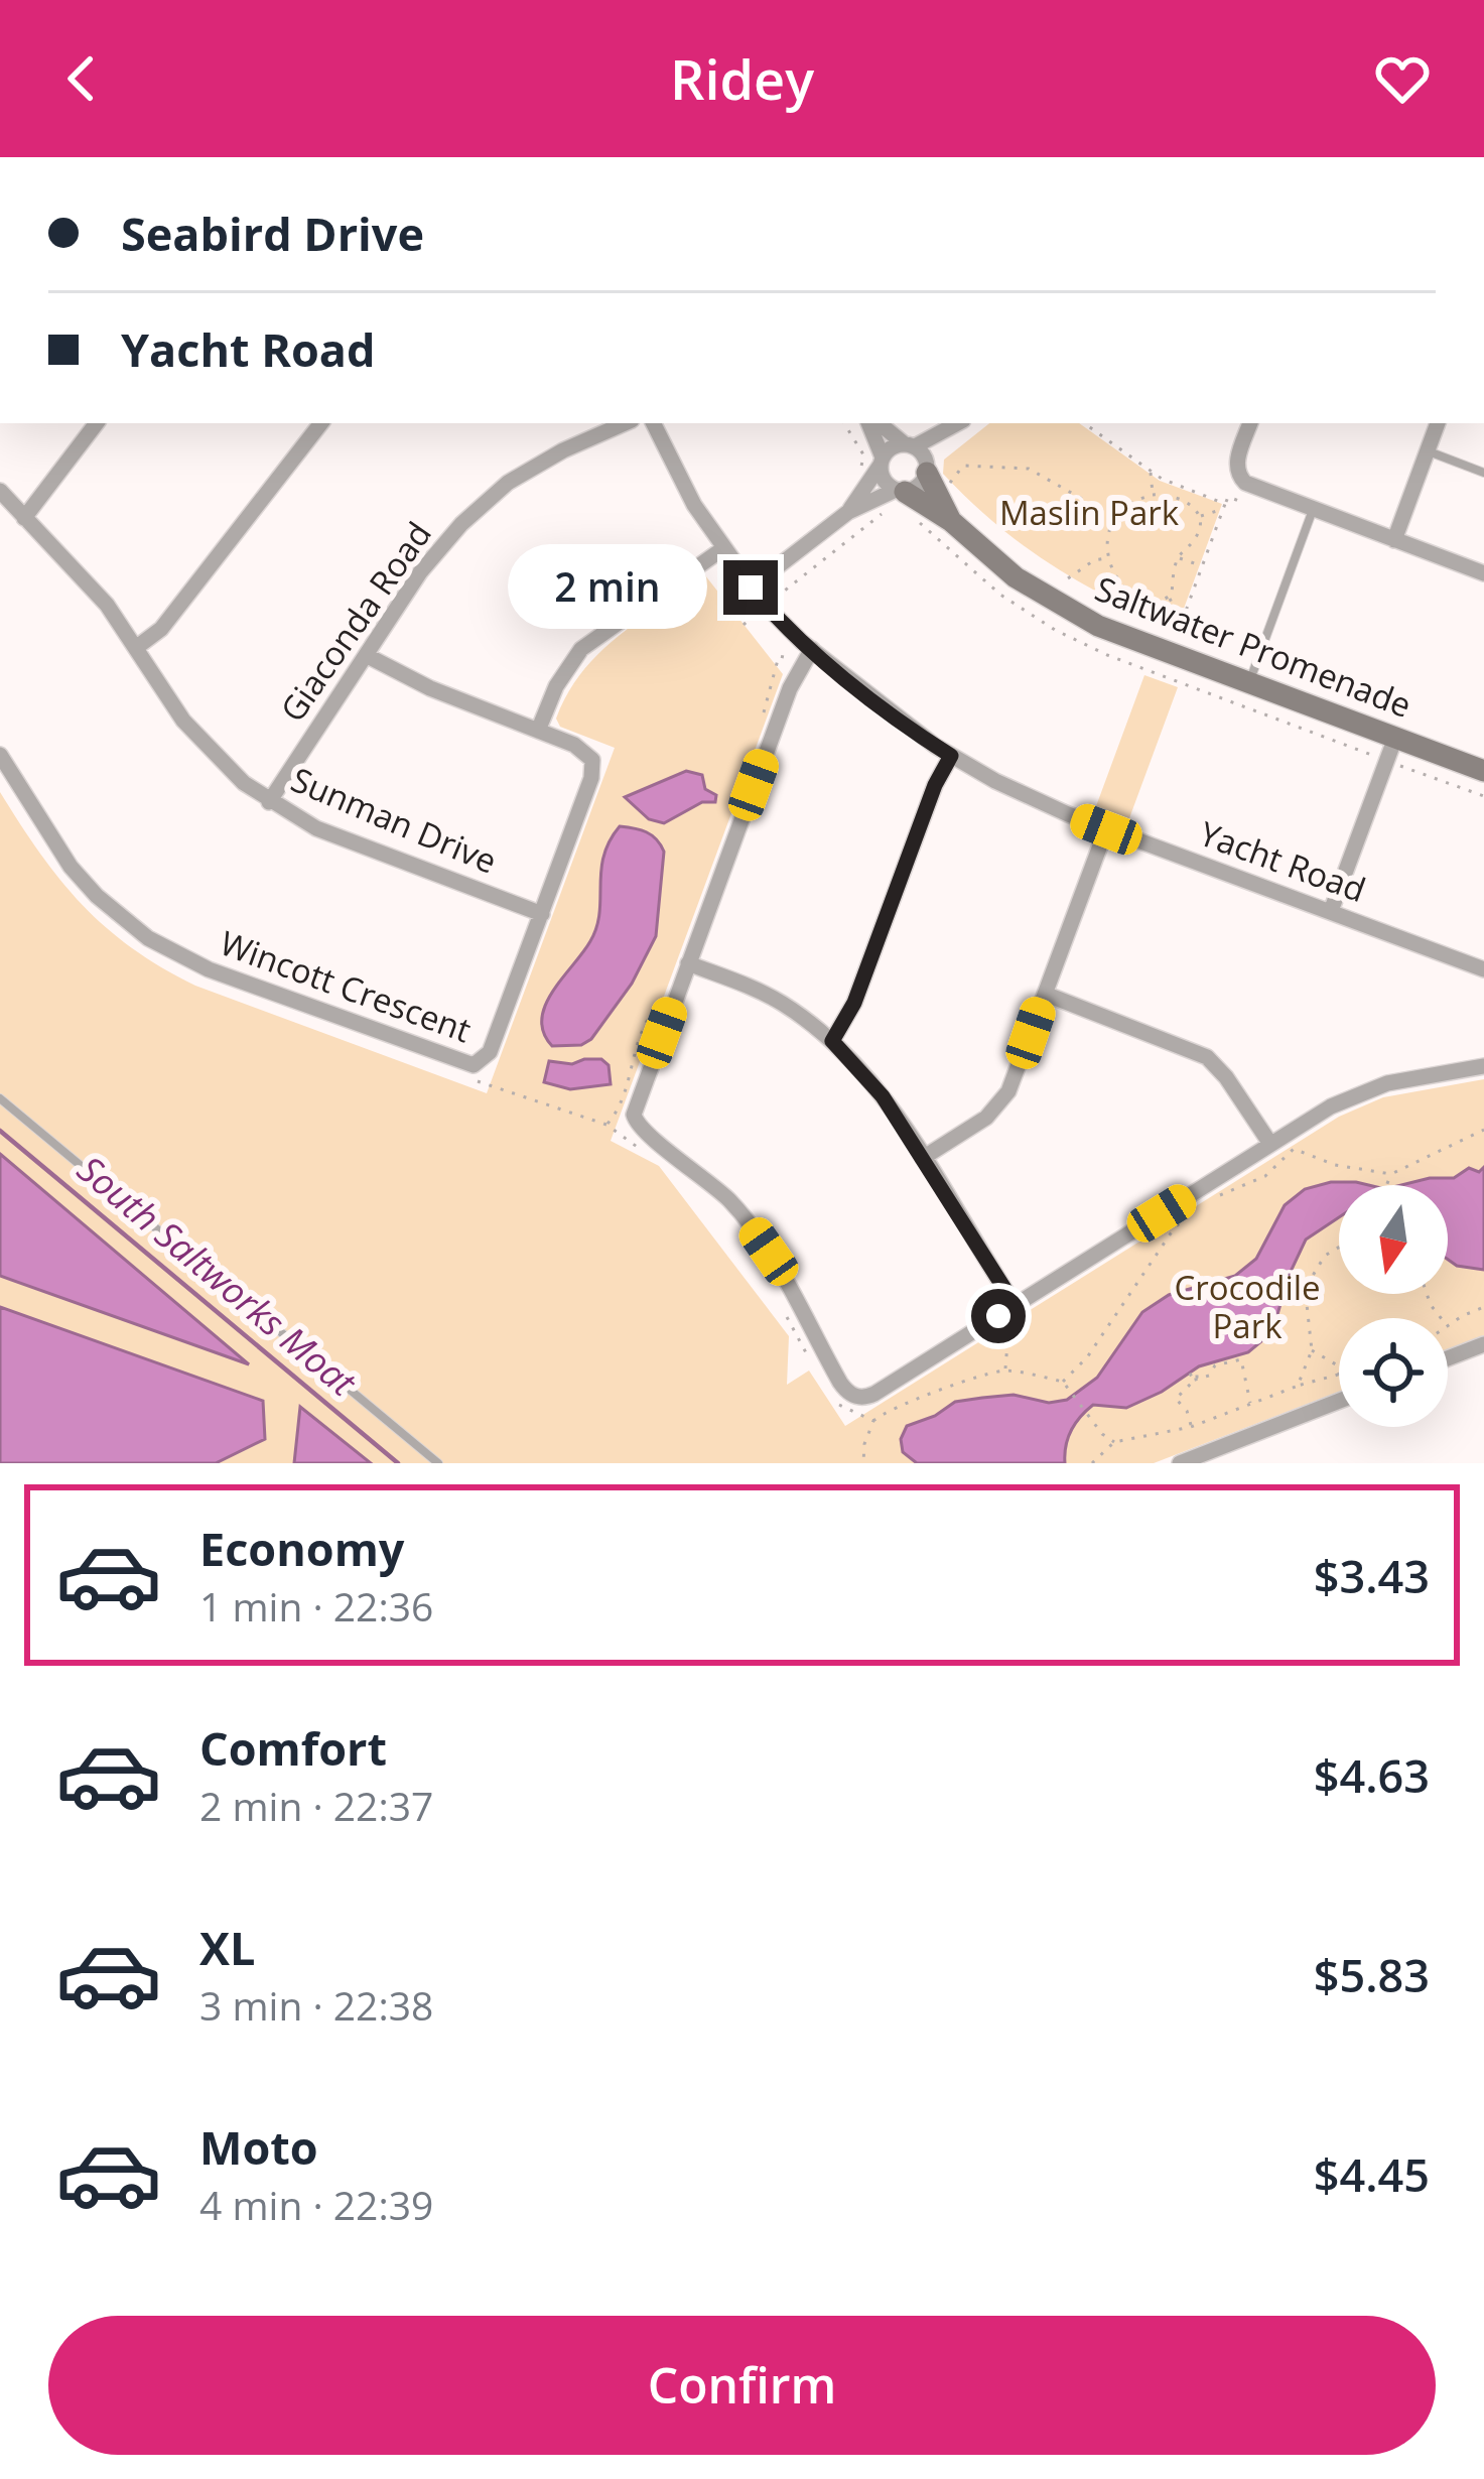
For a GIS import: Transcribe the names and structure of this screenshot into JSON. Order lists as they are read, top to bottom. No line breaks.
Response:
{"streets":{"street":["Giaconda Road","Saltwater Promenade","Sunman Drive","Yacht Road","Wincott Crescent"]},"crossings":[["Giaconda Road","Sunman Drive"],["Giaconda Road","Wincott Crescent"],["Sunman Drive","Wincott Crescent"]],"water":["South Saltworks Moat"],"parks":["Maslin Park","Crocodile Park"],"north":"bottom","page":{"header":"Ridey","banner":["Seabird Drive","Yacht Road"],"bubble":"2 min","list":[{"name":"Economy","note":"1 min · 22:36","value":"$3.43"},{"name":"Comfort","note":"2 min · 22:37","value":"$4.63"},{"name":"XL","note":"3 min · 22:38","value":"$5.83"},{"name":"Moto","note":"4 min · 22:39","value":"$4.45"}],"buttons":"Confirm"}}
